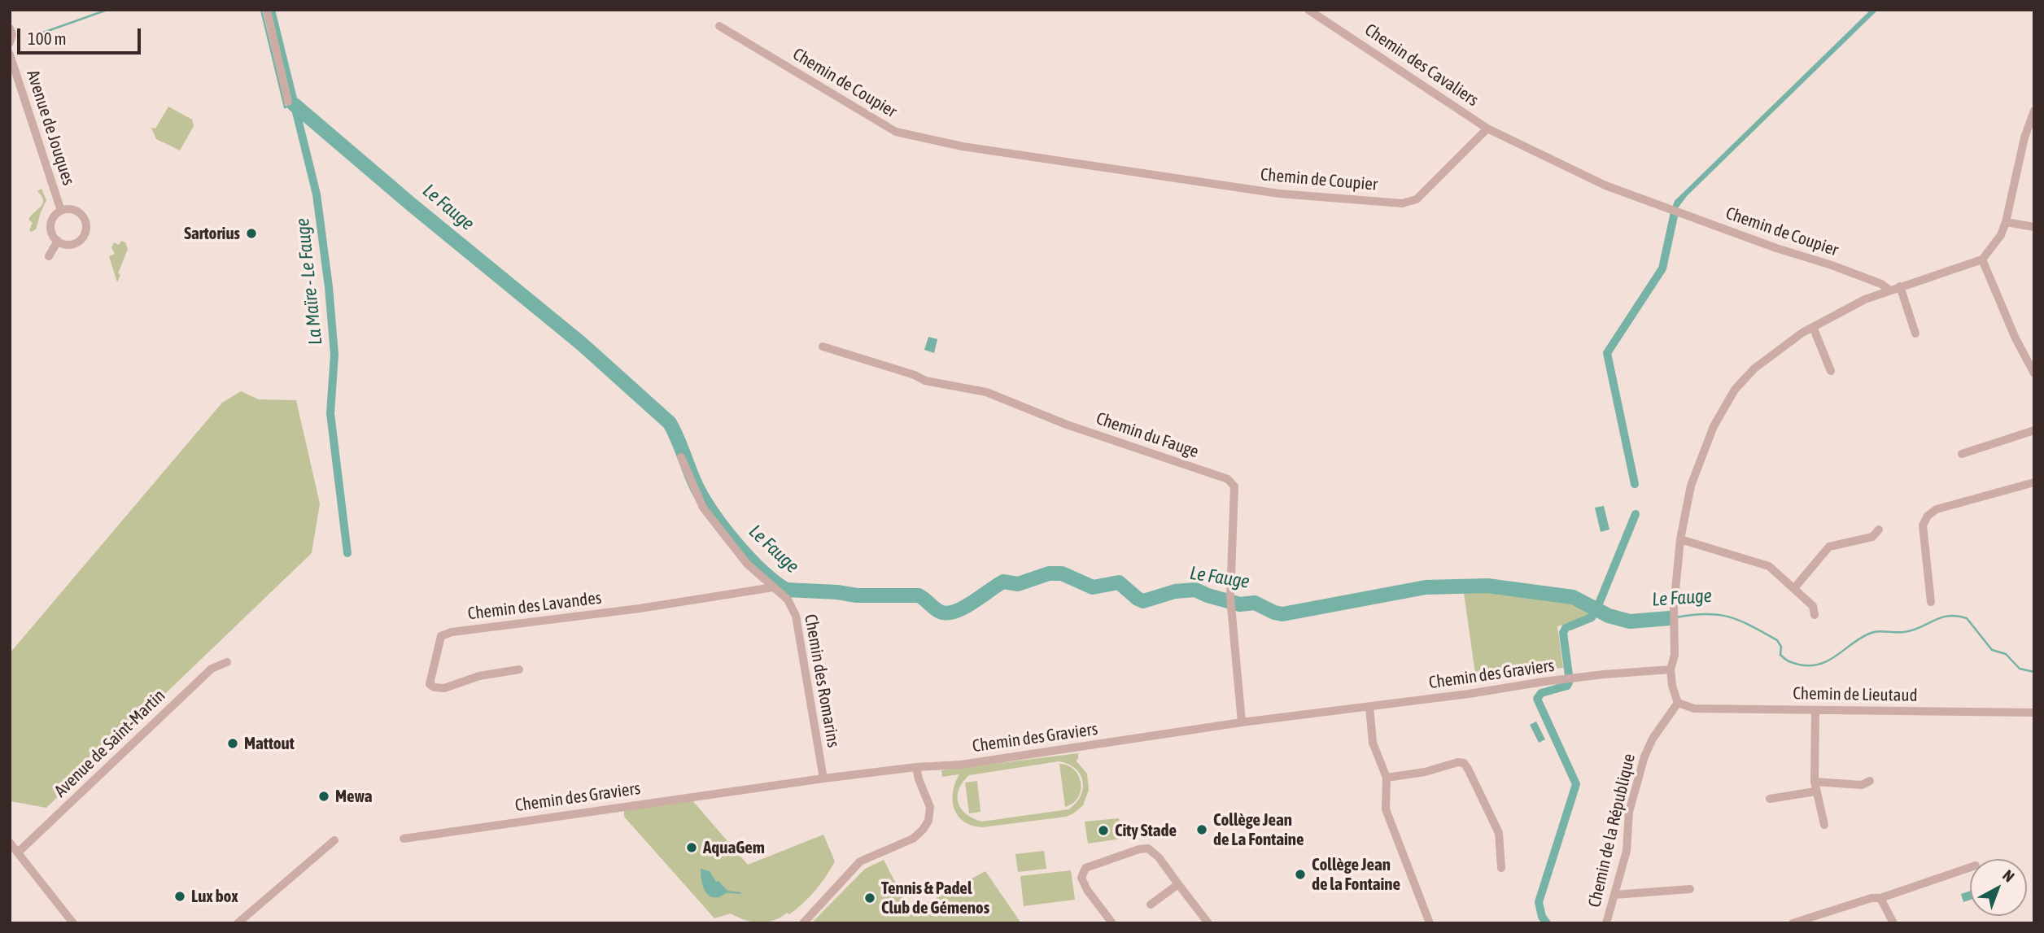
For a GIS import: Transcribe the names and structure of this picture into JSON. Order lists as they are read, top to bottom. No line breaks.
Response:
{"streets":{"street":["Chemin des Cavaliers","Chemin de Coupier","Avenue de Jouques","Chemin du Fauge","Chemin des Lavandes","Chemin des Graviers","Chemin des Romarins","Chemin de Lieutaud","Avenue de Saint-Martin","Chemin de la République"]},"crossings":[["Chemin des Cavaliers","Chemin de Coupier"],["Chemin du Fauge","Chemin des Graviers"],["Chemin des Lavandes","Chemin des Romarins"],["Chemin des Graviers","Chemin des Romarins"],["Chemin de Lieutaud","Chemin de la République"]],"water":["Le Fauge","La Maïre - Le Fauge"],"places":["Sartorius","Mattout","Mewa","Collège Jean de La Fontaine","City Stade","AquaGem","Collège Jean de la Fontaine","Lux box","Tennis & Padel Club de Gémenos"],"scale_bar":"100 m","north":"top right"}
